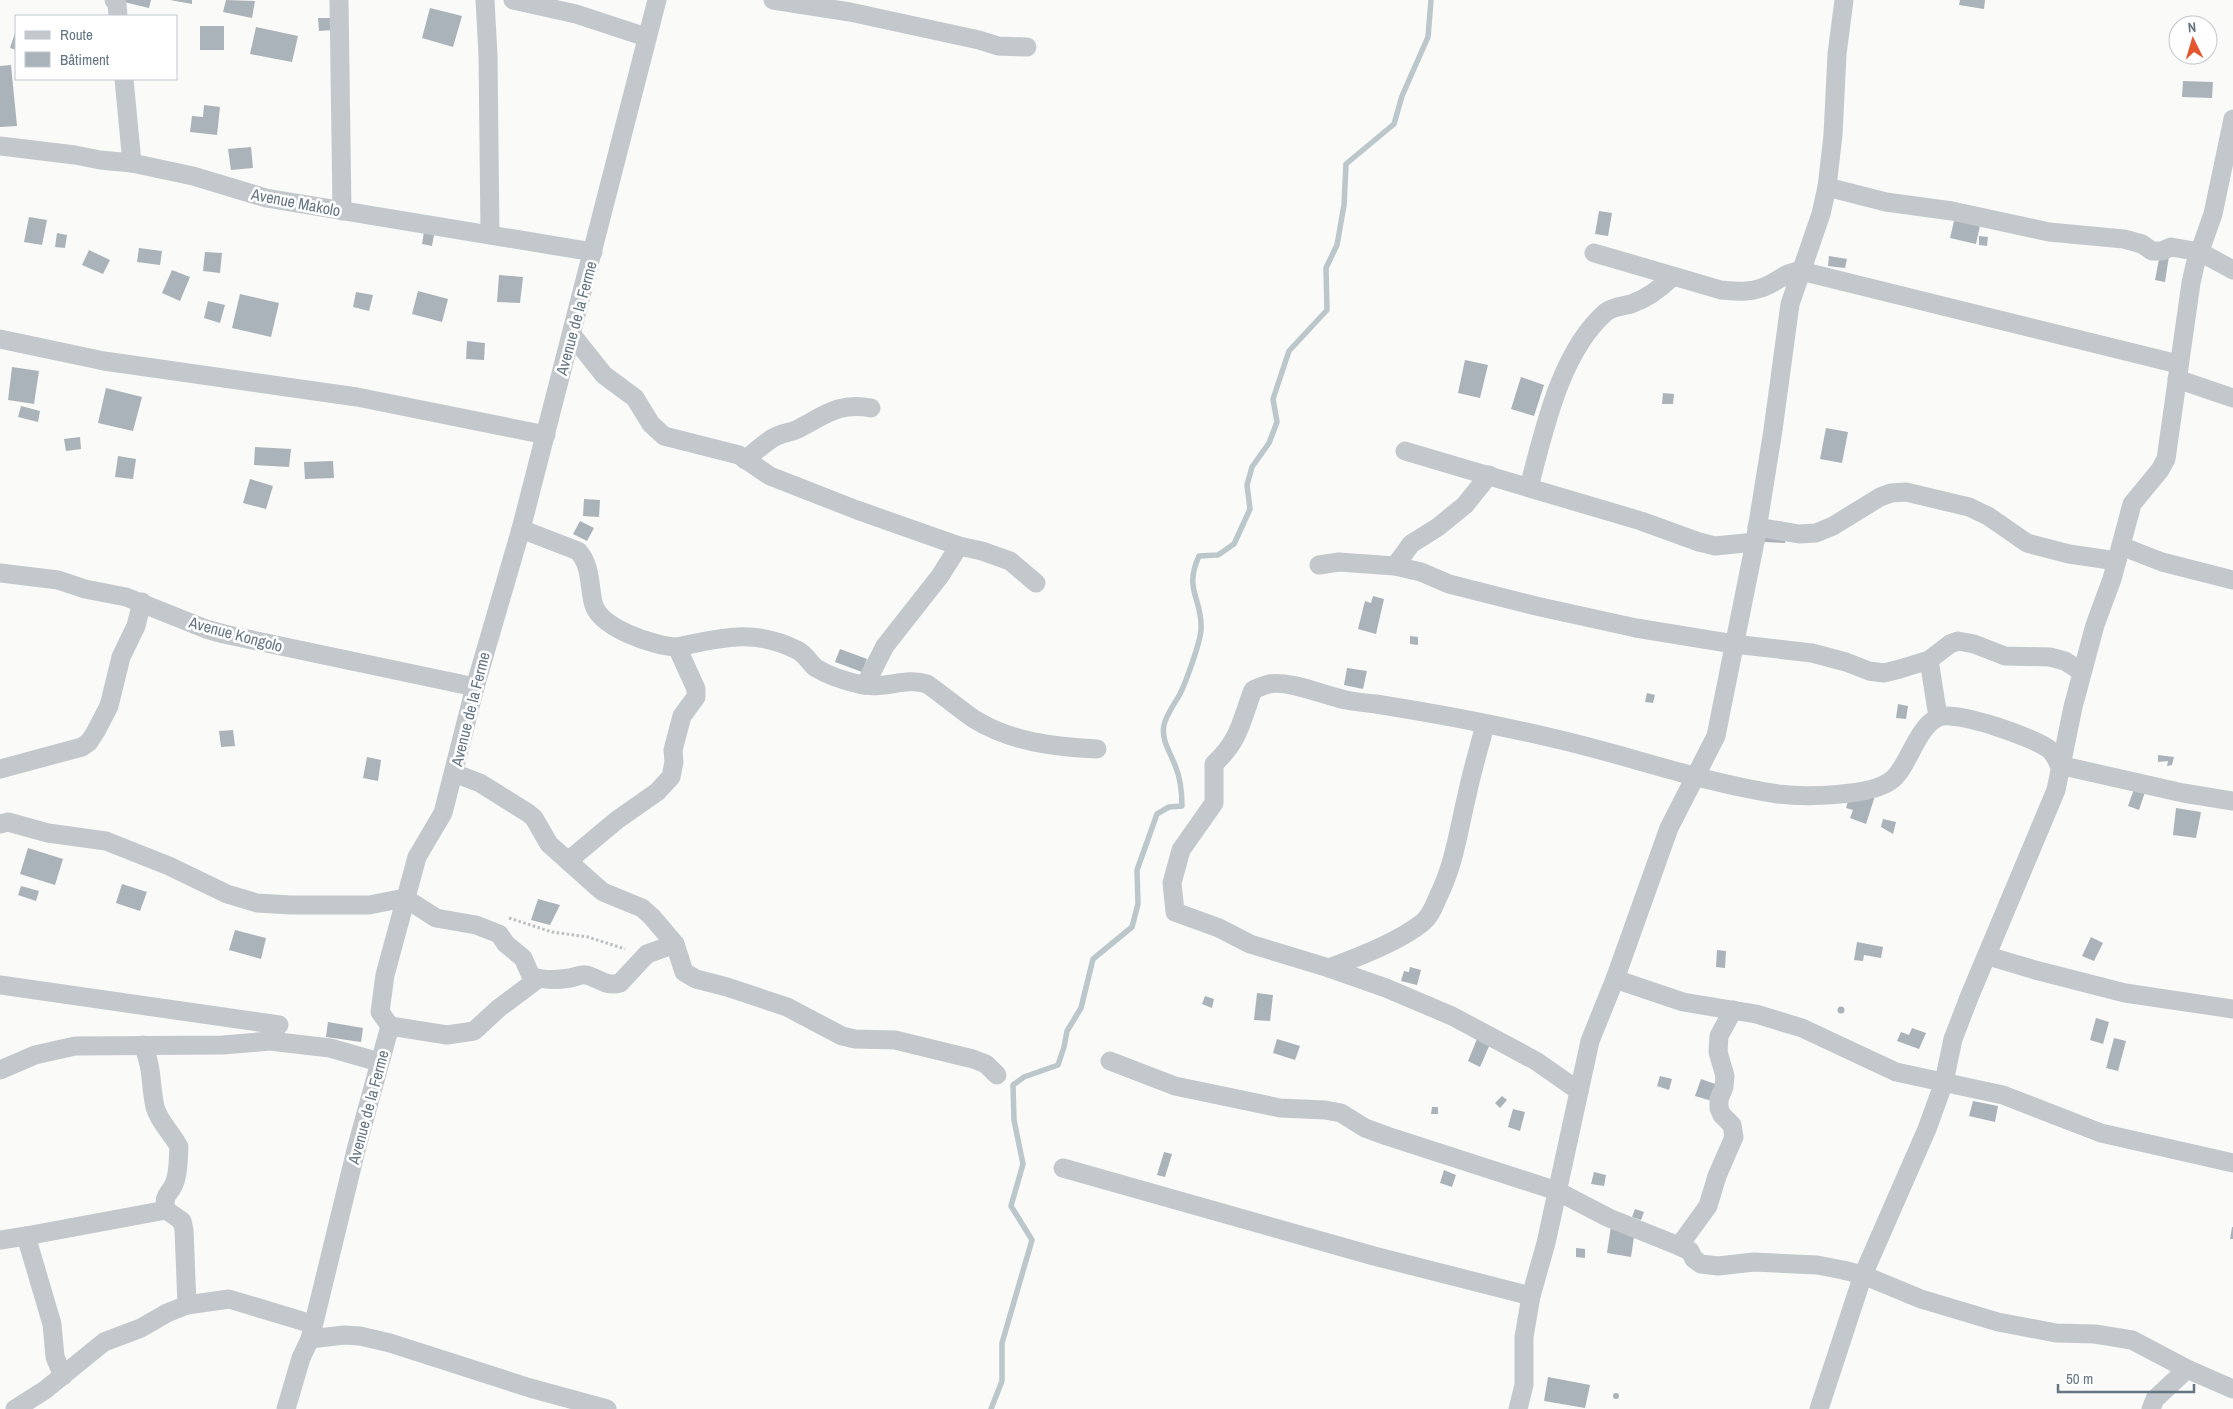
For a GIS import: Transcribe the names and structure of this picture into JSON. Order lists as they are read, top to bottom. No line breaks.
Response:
{"streets":{"street":["Avenue Makolo","Avenue de la Ferme","Avenue Kongolo"]},"crossings":[["Avenue Makolo","Avenue de la Ferme"],["Avenue de la Ferme","Avenue Kongolo"]],"legend":["Route","Bâtiment"],"scale_bar":"50 m","north":"top"}
